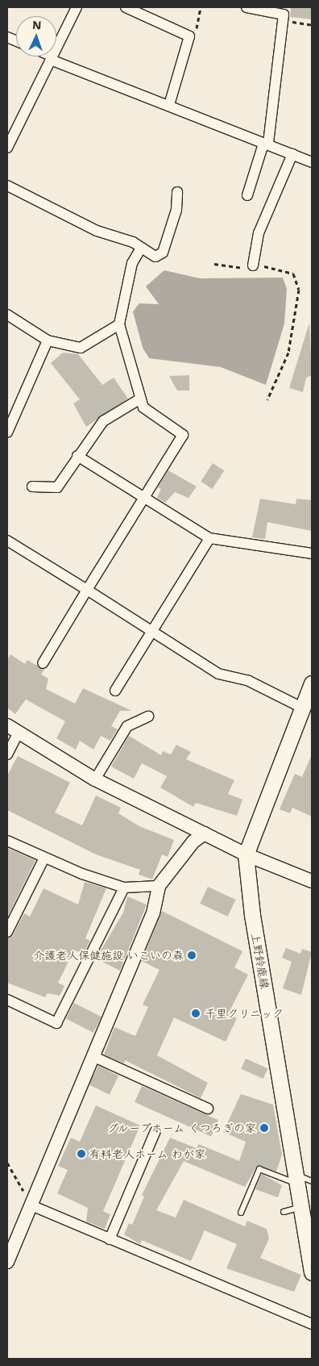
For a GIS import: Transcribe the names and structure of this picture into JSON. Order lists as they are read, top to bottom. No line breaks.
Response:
{"streets":{"main road":["上野鈴鹿線"]},"places":["介護老人保健施設 いこいの森","千里クリニック","グループホーム くつろぎの家","有料老人ホーム わが家"],"north":"top"}
